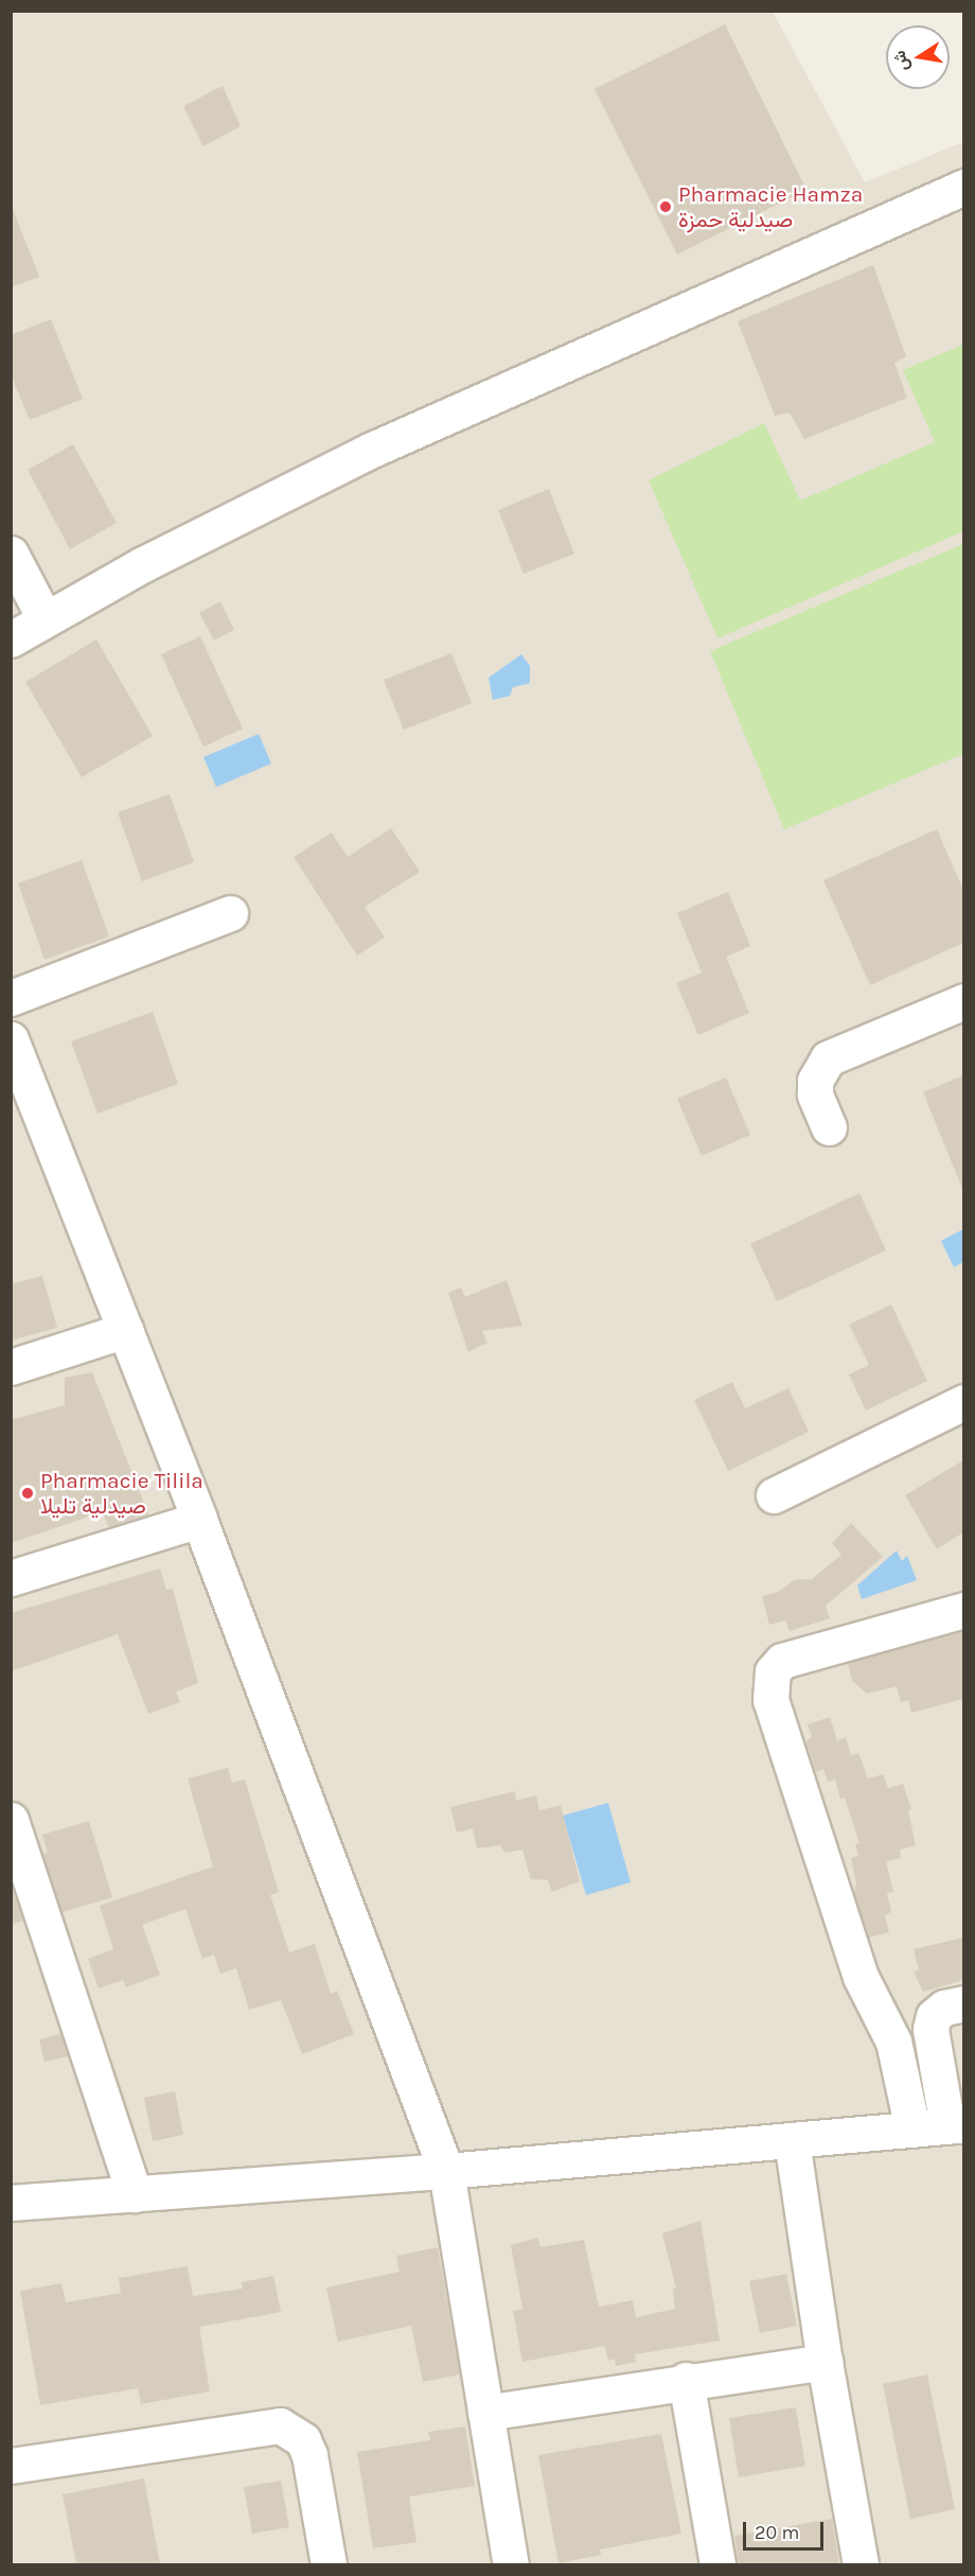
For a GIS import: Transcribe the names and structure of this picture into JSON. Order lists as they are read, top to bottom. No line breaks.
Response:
{"places":["Pharmacie Hamza صيدلية حمزة","Pharmacie Tilila صيدلية تليلا"],"scale_bar":"20 m","north":"left"}
